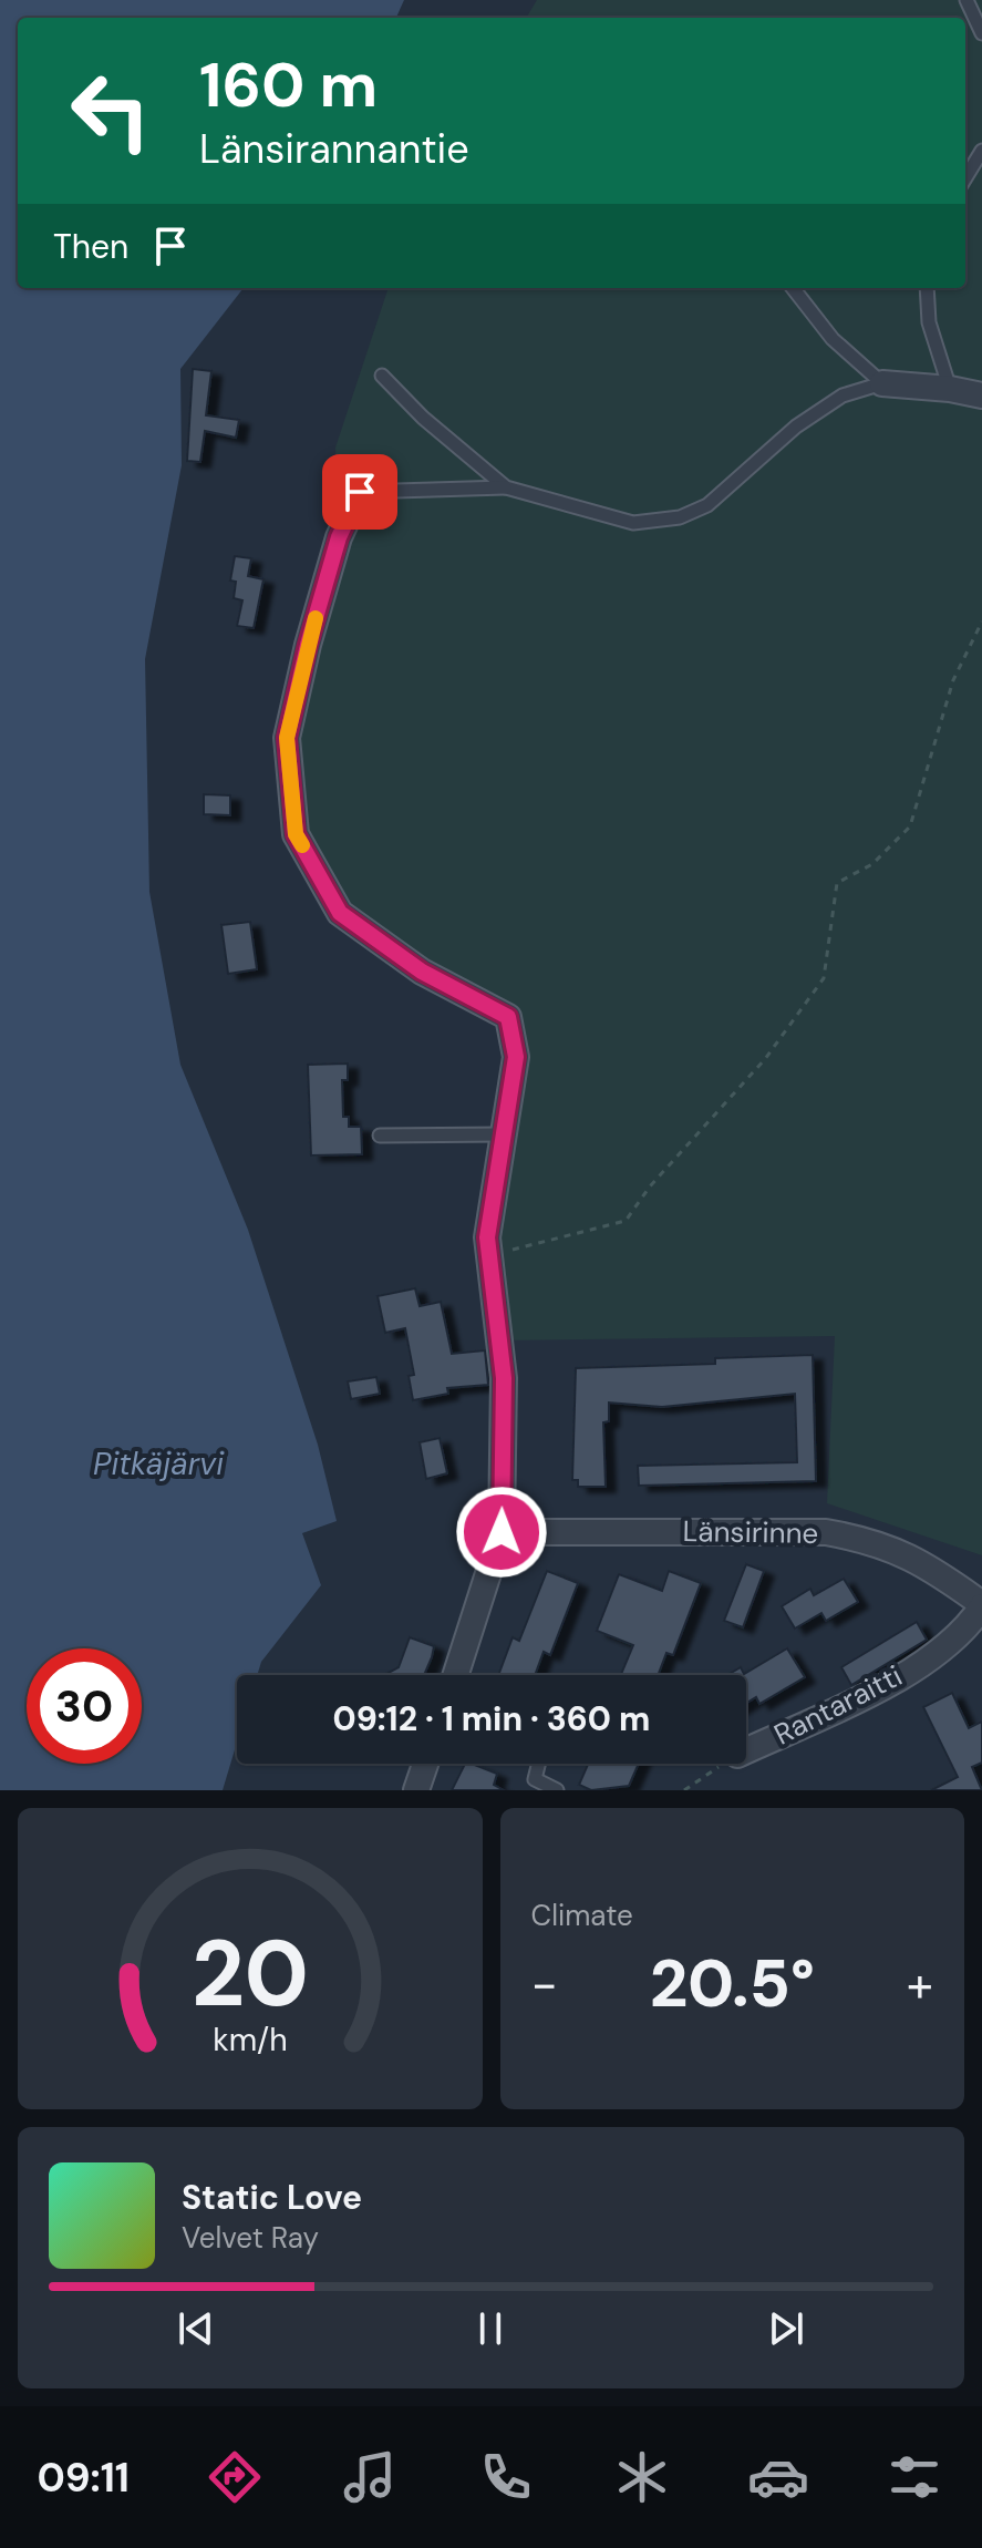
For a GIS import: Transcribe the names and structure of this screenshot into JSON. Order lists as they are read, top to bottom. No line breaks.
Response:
{"streets":{"street":["Länsirinne","Rantaraitti"]},"crossings":[["Länsirinne","Rantaraitti"]],"water":["Pitkäjärvi"],"page":{"turn":["160 m","Länsirannantie"],"then":"Then","limit":"30","trip":"09:12 · 1 min · 360 m","tile":"Climate","heat":["−","20.5°","+"],"song":["Static Love","Velvet Ray"],"tabs":"09:11","gauge":["20","km/h"]}}
